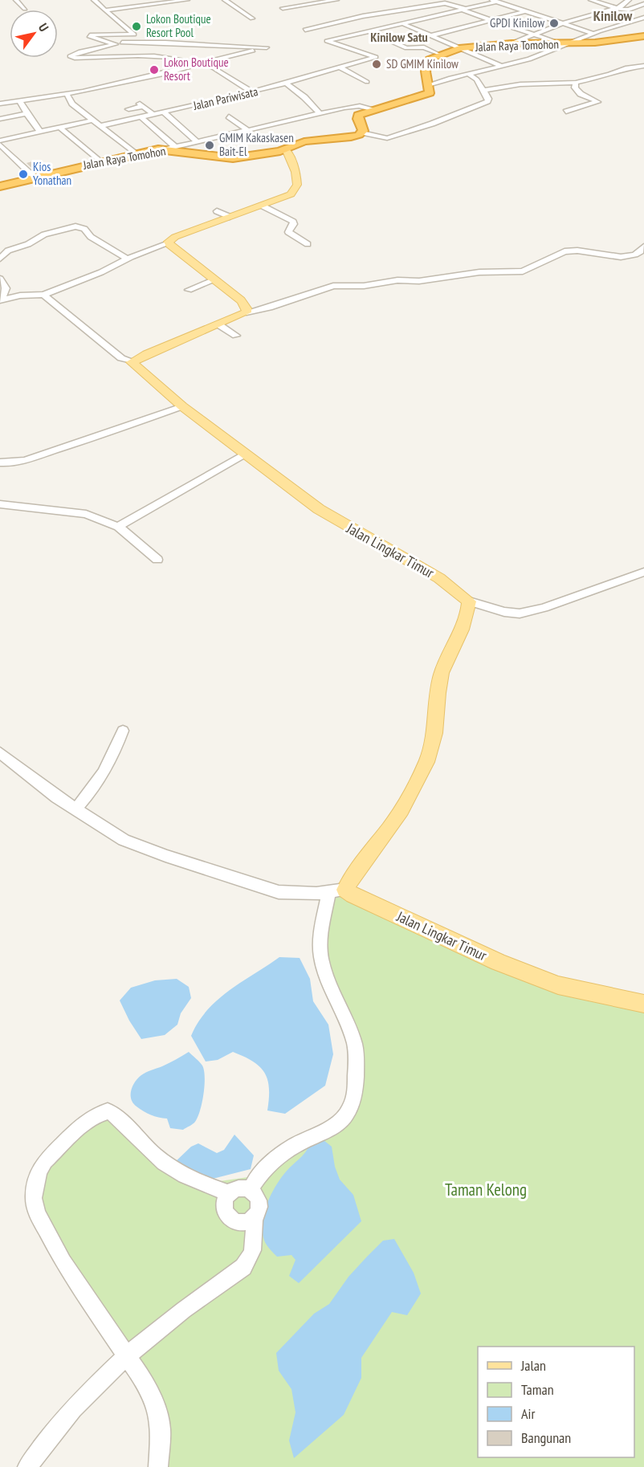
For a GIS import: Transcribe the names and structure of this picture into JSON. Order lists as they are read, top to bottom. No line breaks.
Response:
{"streets":{"highway":["Jalan Raya Tomohon"],"main road":["Jalan Lingkar Timur"],"street":["Jalan Pariwisata"]},"districts":["Kinilow","Kinilow Satu"],"parks":["Taman Kelong"],"places":["GPDI Kinilow","Lokon Boutique Resort Pool","SD GMIM Kinilow","Lokon Boutique Resort","GMIM Kakaskasen Bait-El","Kios Yonathan"],"legend":["Jalan","Taman","Air","Bangunan"],"north":"top right"}
